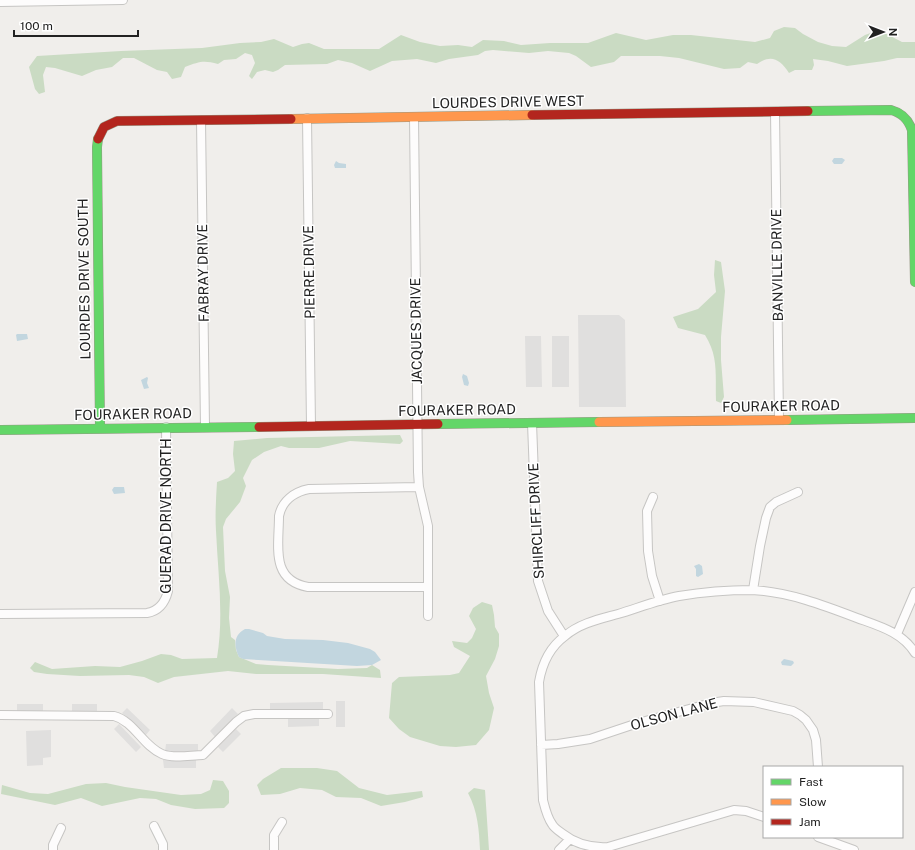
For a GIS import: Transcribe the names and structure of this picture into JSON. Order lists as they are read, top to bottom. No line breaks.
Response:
{"streets":{"street":["LOURDES DRIVE WEST","BANVILLE DRIVE","PIERRE DRIVE","FABRAY DRIVE","LOURDES DRIVE SOUTH","JACQUES DRIVE","FOURAKER ROAD","GUERAD DRIVE NORTH","SHIRCLIFF DRIVE","OLSON LANE"]},"crossings":[["LOURDES DRIVE WEST","BANVILLE DRIVE"],["LOURDES DRIVE WEST","PIERRE DRIVE"],["LOURDES DRIVE WEST","FABRAY DRIVE"],["LOURDES DRIVE WEST","LOURDES DRIVE SOUTH"],["LOURDES DRIVE WEST","JACQUES DRIVE"],["BANVILLE DRIVE","FOURAKER ROAD"],["PIERRE DRIVE","FOURAKER ROAD"],["FABRAY DRIVE","FOURAKER ROAD"],["LOURDES DRIVE SOUTH","FOURAKER ROAD"],["JACQUES DRIVE","FOURAKER ROAD"],["FOURAKER ROAD","GUERAD DRIVE NORTH"],["FOURAKER ROAD","SHIRCLIFF DRIVE"]],"legend":["Fast","Slow","Jam"],"scale_bar":"100 m","north":"right"}
